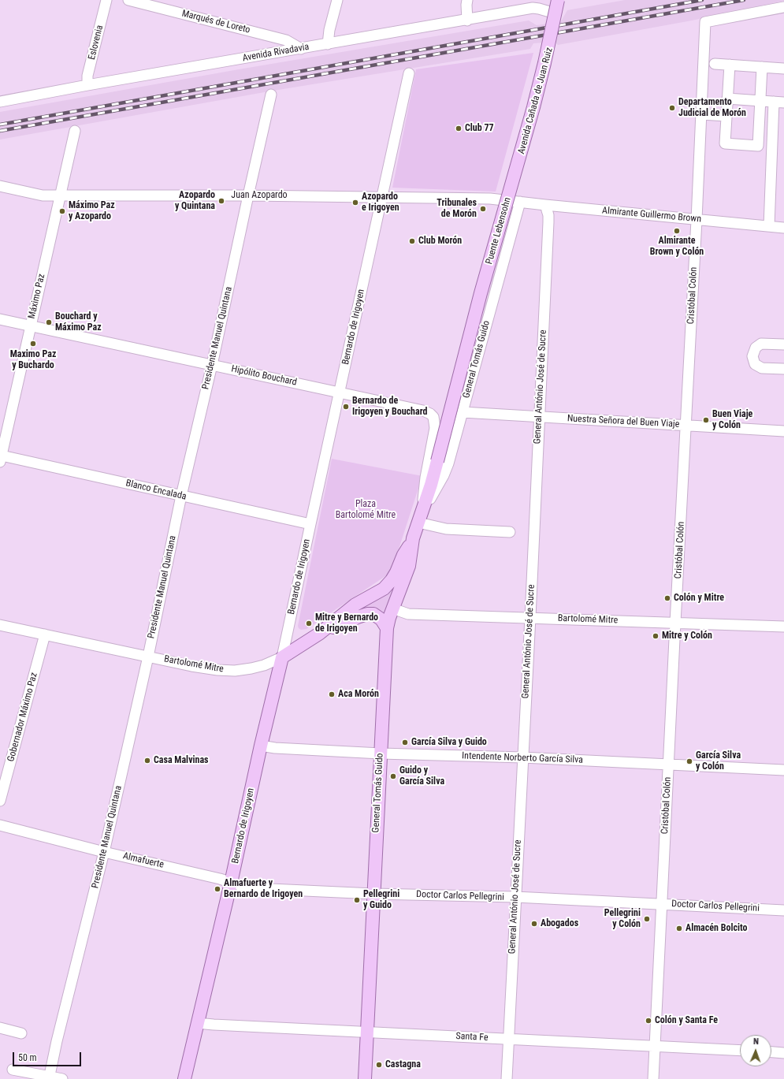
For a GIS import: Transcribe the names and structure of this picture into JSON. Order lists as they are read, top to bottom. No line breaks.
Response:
{"streets":{"main road":["Avenida Cañada de Juan Ruiz","Puente Lebensohn","Bernardo de Irigoyen","General Tomás Guido","Bartolomé Mitre"],"street":["Marqués de Loreto","Eslovenia","Avenida Rivadavia","Juan Azopardo","Almirante Guillermo Brown","Cristóbal Colón","Máximo Paz","Presidente Manuel Quintana","Hipólito Bouchard","General António José de Sucre","Nuestra Señora del Buen Viaje","Blanco Encalada","Gobernador Máximo Paz","Intendente Norberto García Silva","Almafuerte","Doctor Carlos Pellegrini","Santa Fe"]},"crossings":[["Marqués de Loreto","Avenida Rivadavia"],["Eslovenia","Avenida Rivadavia"],["Avenida Rivadavia","Avenida Cañada de Juan Ruiz"],["Avenida Cañada de Juan Ruiz","Juan Azopardo"],["Avenida Cañada de Juan Ruiz","Almirante Guillermo Brown"],["Avenida Cañada de Juan Ruiz","General Tomás Guido"],["Juan Azopardo","Almirante Guillermo Brown"],["Juan Azopardo","Máximo Paz"],["Juan Azopardo","Bernardo de Irigoyen"],["Juan Azopardo","Presidente Manuel Quintana"],["Juan Azopardo","General Tomás Guido"],["Almirante Guillermo Brown","Cristóbal Colón"],["Almirante Guillermo Brown","General Tomás Guido"],["Almirante Guillermo Brown","General António José de Sucre"],["Puente Lebensohn","General Tomás Guido"],["Cristóbal Colón","Nuestra Señora del Buen Viaje"],["Cristóbal Colón","Bartolomé Mitre"],["Cristóbal Colón","Intendente Norberto García Silva"],["Cristóbal Colón","Doctor Carlos Pellegrini"],["Cristóbal Colón","Santa Fe"],["Máximo Paz","Hipólito Bouchard"],["Máximo Paz","Blanco Encalada"],["Bernardo de Irigoyen","Hipólito Bouchard"],["Bernardo de Irigoyen","Blanco Encalada"],["Bernardo de Irigoyen","Bartolomé Mitre"],["Bernardo de Irigoyen","Intendente Norberto García Silva"],["Bernardo de Irigoyen","Almafuerte"],["Bernardo de Irigoyen","Doctor Carlos Pellegrini"],["Bernardo de Irigoyen","Santa Fe"],["Presidente Manuel Quintana","Hipólito Bouchard"],["Presidente Manuel Quintana","Blanco Encalada"],["Presidente Manuel Quintana","Bartolomé Mitre"],["Presidente Manuel Quintana","Almafuerte"],["General Tomás Guido","Hipólito Bouchard"],["General Tomás Guido","Nuestra Señora del Buen Viaje"],["General Tomás Guido","Bartolomé Mitre"],["General Tomás Guido","Intendente Norberto García Silva"],["General Tomás Guido","Doctor Carlos Pellegrini"],["General Tomás Guido","Santa Fe"],["General António José de Sucre","Nuestra Señora del Buen Viaje"],["General António José de Sucre","Bartolomé Mitre"],["General António José de Sucre","Intendente Norberto García Silva"],["General António José de Sucre","Doctor Carlos Pellegrini"],["General António José de Sucre","Santa Fe"],["Bartolomé Mitre","Gobernador Máximo Paz"],["Almafuerte","Doctor Carlos Pellegrini"]],"parks":["Plaza Bartolomé Mitre"],"places":["Departamento Judicial de Morón","Club 77","Azopardo y Quintana","Azopardo e Irigoyen","Tribunales de Morón","Máximo Paz y Azopardo","Almirante Brown y Colón","Club Morón","Bouchard y Máximo Paz","Maximo Paz y Buchardo","Bernardo de Irigoyen y Bouchard","Buen Viaje y Colón","Colón y Mitre","Mitre y Bernardo de Irigoyen","Mitre y Colón","Aca Morón","García Silva y Guido","Casa Malvinas","García Silva y Colón","Guido y García Silva","Almafuerte y Bernardo de Irigoyen","Pellegrini y Guido","Pellegrini y Colón","Abogados","Almacén Bolcito","Colón y Santa Fe","Castagna"],"scale_bar":"50 m","north":"top"}
